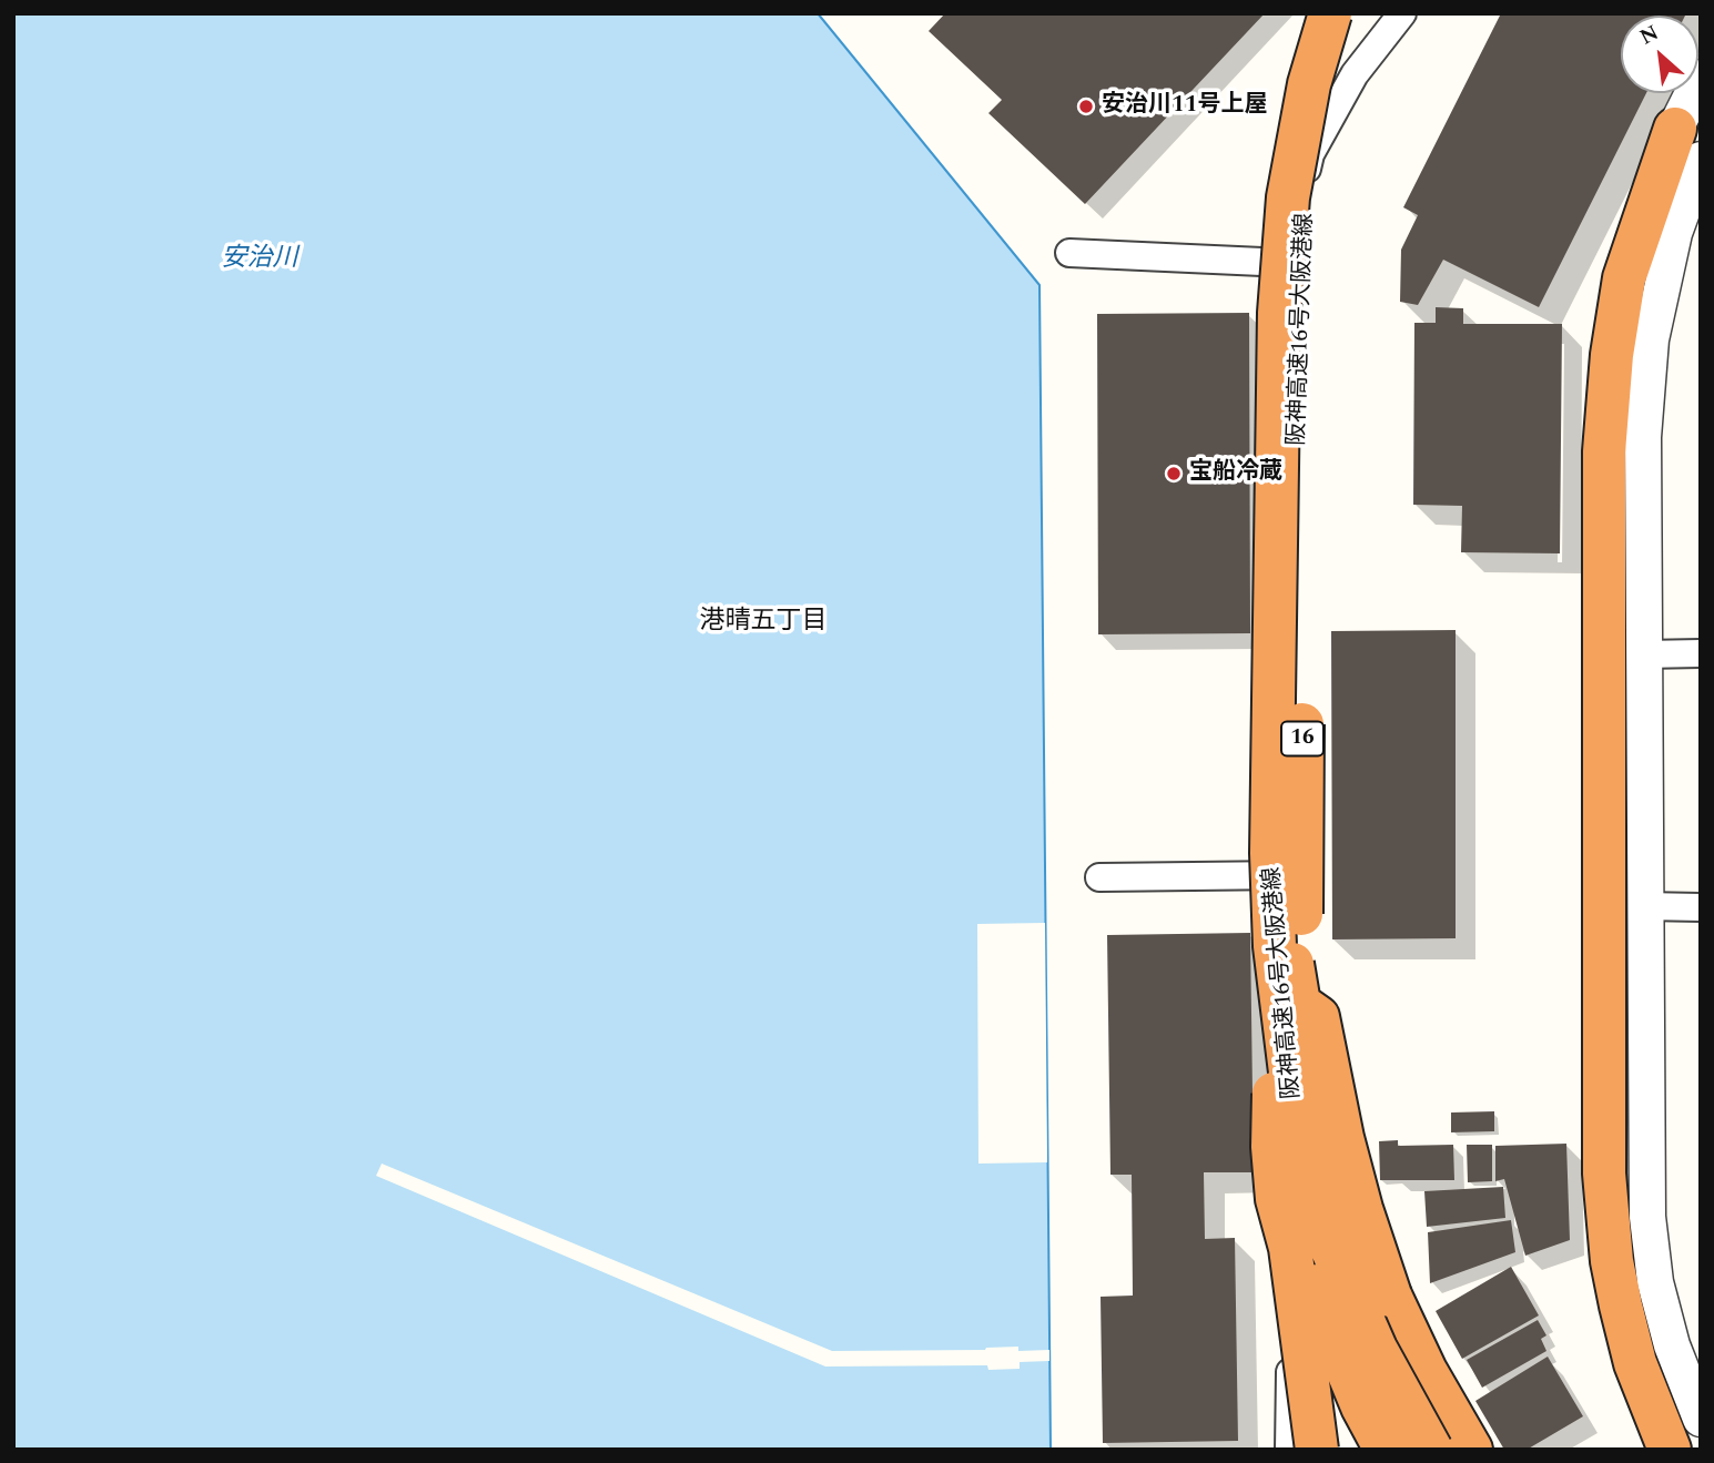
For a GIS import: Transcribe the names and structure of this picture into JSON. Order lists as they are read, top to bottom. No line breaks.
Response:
{"streets":{"highway":["阪神高速16号大阪港線","16"]},"crossings":[["阪神高速16号大阪港線","16"]],"districts":["港晴五丁目"],"water":["安治川"],"places":["安治川11号上屋","宝船冷蔵"],"north":"top left"}
